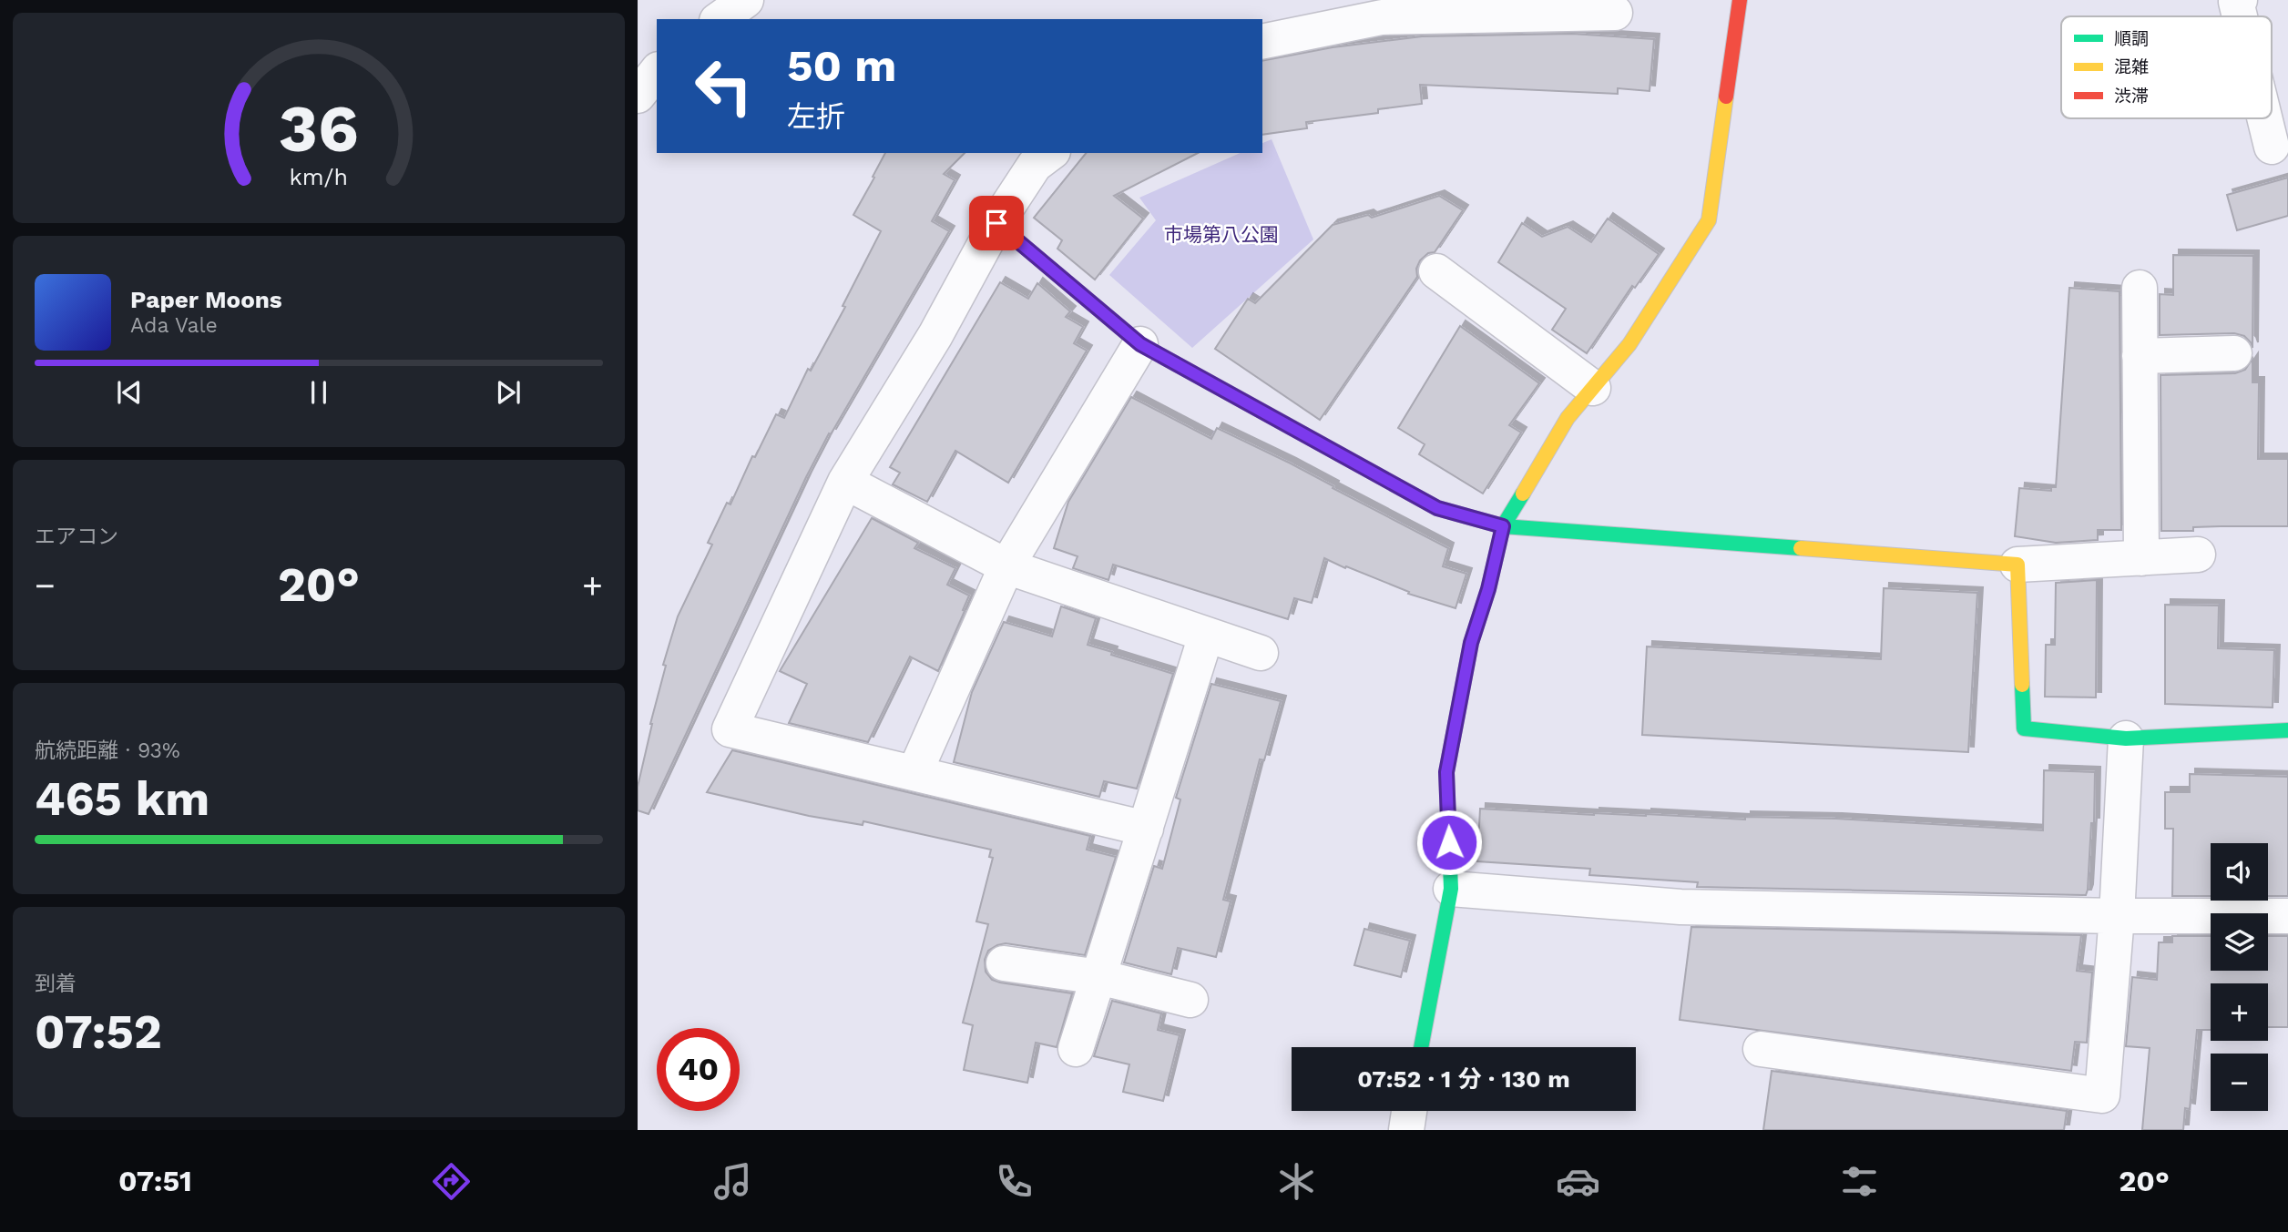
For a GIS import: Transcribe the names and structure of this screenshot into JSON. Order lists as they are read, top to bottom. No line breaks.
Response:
{"parks":["市場第八公園"],"legend":["順調","混雑","渋滞"],"page":{"turn":["50 m","左折"],"song":["Paper Moons","Ada Vale"],"tile":["エアコン",["航続距離 · 93%","465 km"],["到着","07:52"]],"heat":["−","20°","+"],"map_buttons":["+","−"],"limit":"40","trip":"07:52 · 1 分 · 130 m","tabs":["07:51","20°"],"gauge":["36","km/h"]}}
